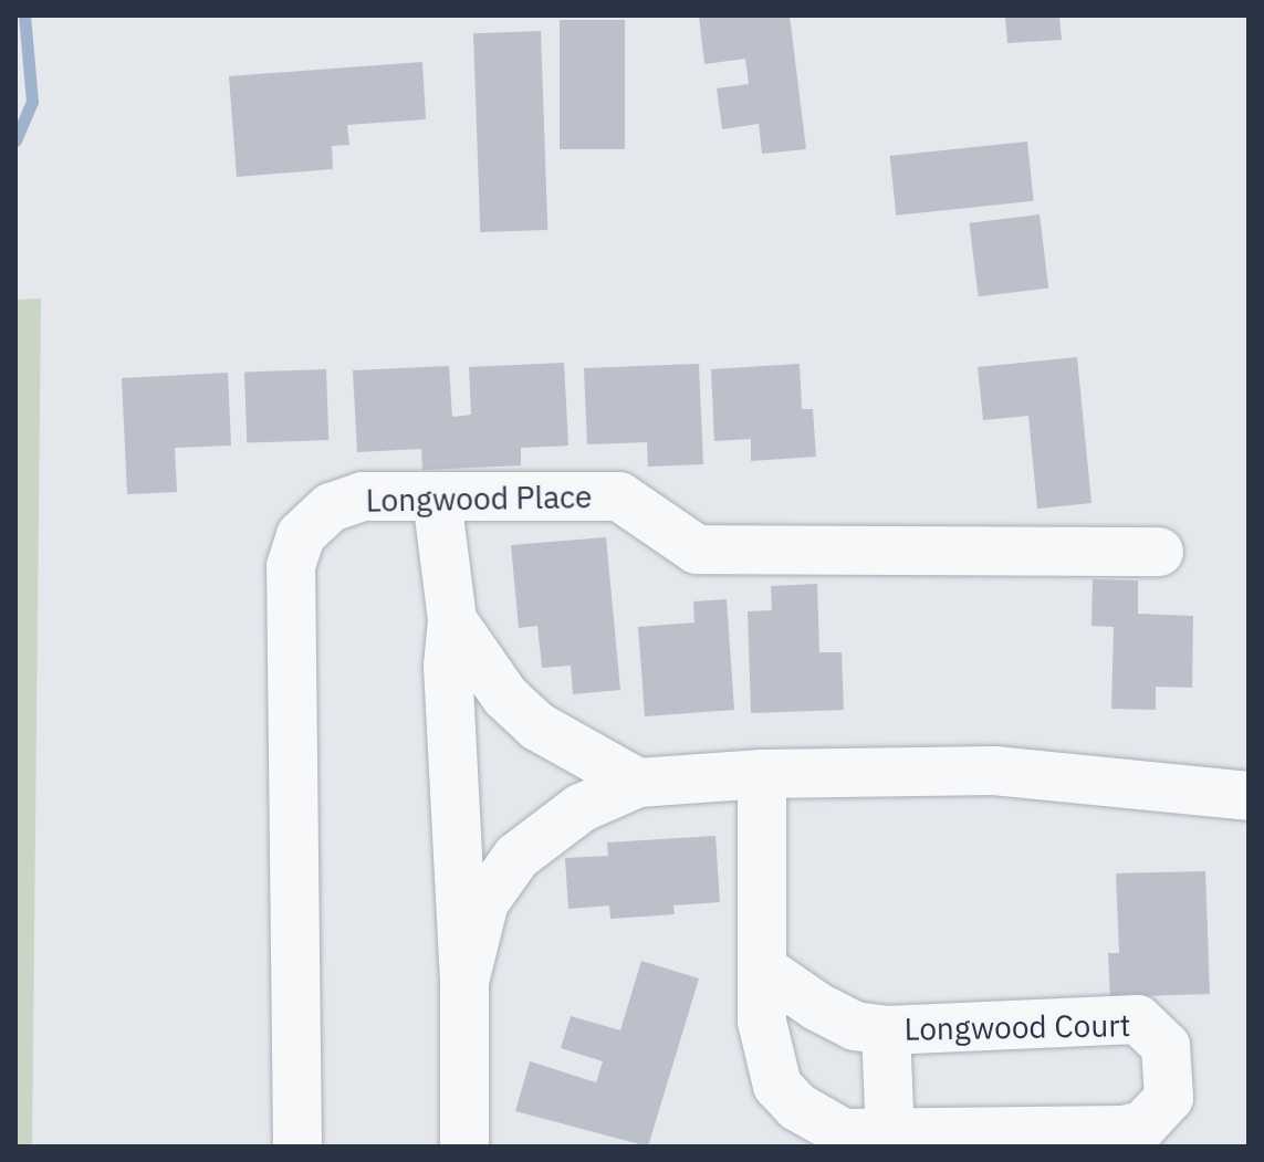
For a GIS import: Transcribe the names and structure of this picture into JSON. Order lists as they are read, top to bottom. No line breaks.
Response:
{"streets":{"street":["Longwood Place","Longwood Court"]}}
